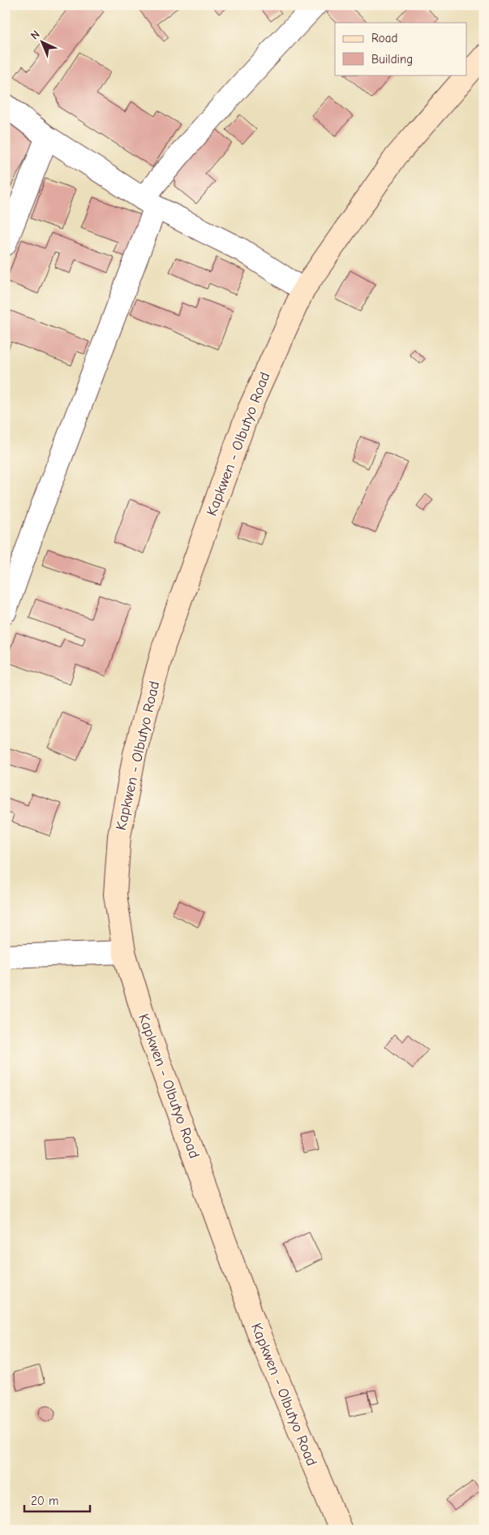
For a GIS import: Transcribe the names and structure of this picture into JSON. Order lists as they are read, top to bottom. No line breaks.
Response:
{"streets":{"street":["Kapkwen - Olbutyo Road"]},"legend":["Road","Building"],"scale_bar":"20 m","north":"top left"}
